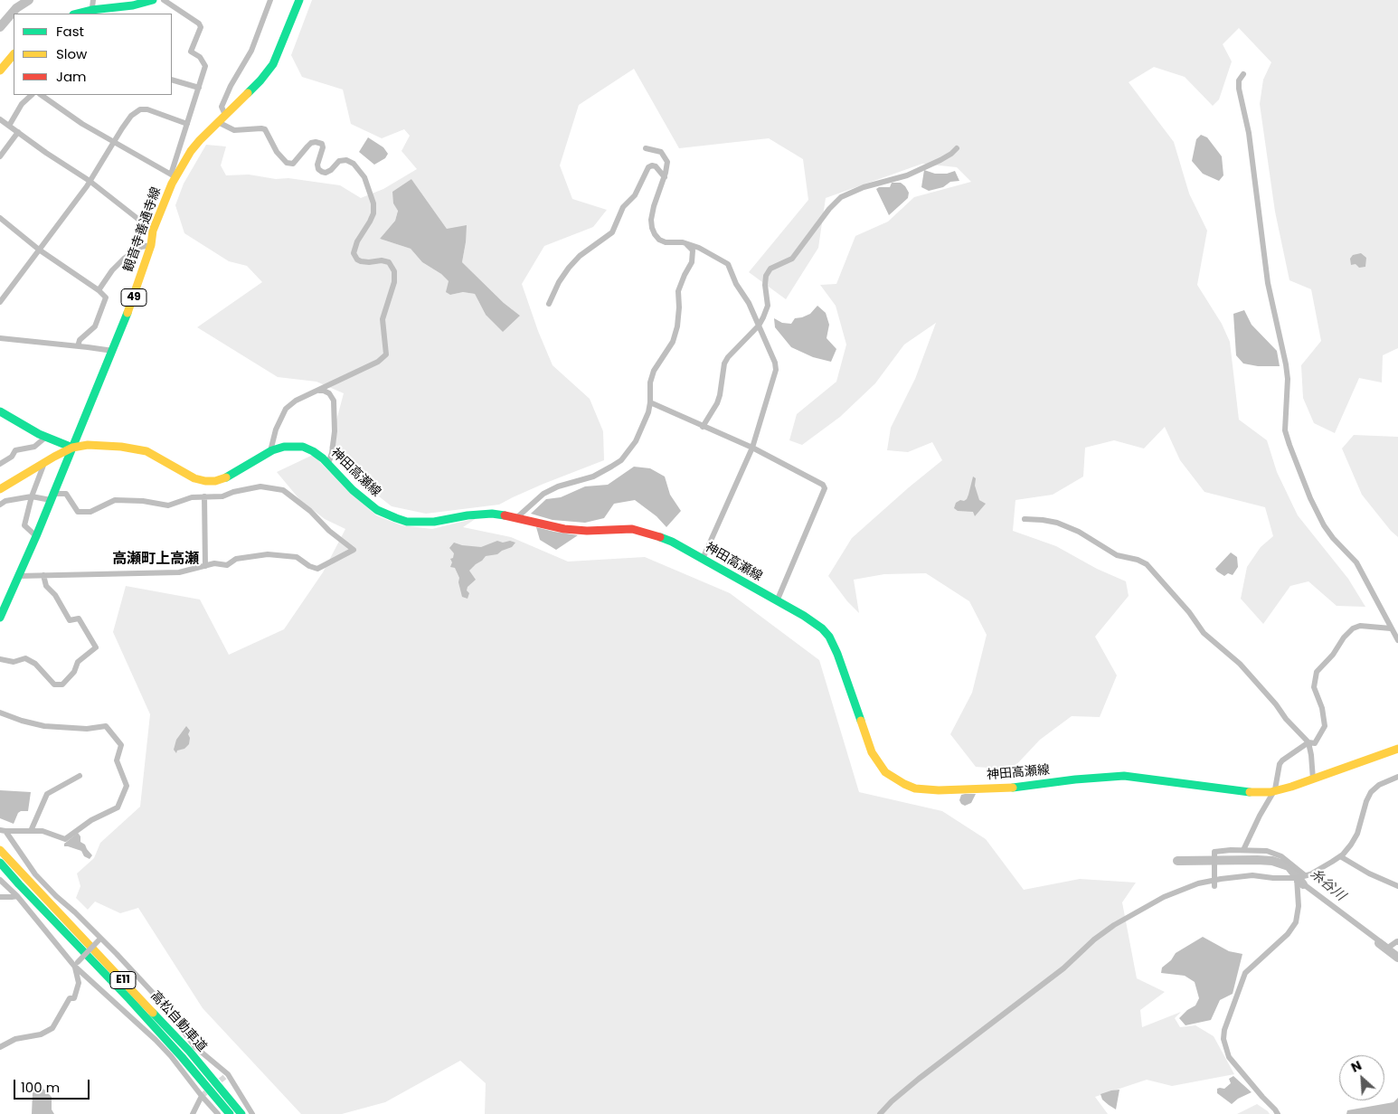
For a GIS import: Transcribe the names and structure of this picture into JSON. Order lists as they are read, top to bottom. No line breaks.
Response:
{"streets":{"main road":["観音寺善通寺線","49","神田高瀬線","E11","高松自動車道"]},"crossings":[["観音寺善通寺線","神田高瀬線"]],"districts":["高瀬町上高瀬"],"water":["糸谷川"],"legend":["Fast","Slow","Jam"],"scale_bar":"100 m","north":"top left"}
